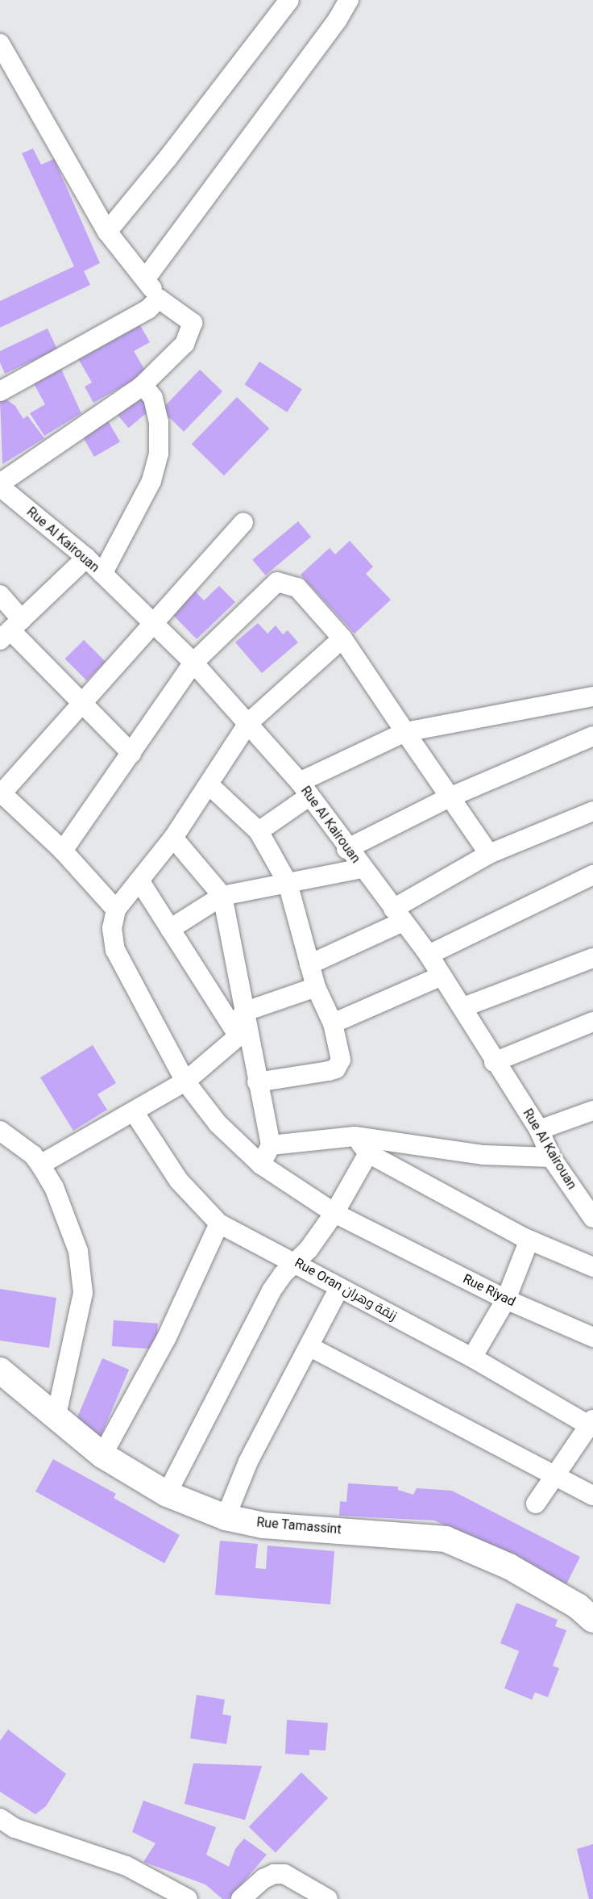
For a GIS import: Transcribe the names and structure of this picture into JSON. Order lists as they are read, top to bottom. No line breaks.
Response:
{"streets":{"main road":["Rue Tamassint"],"street":["Rue Al Kairouan","Rue Oran زنقة وهران","Rue Riyad"]}}
